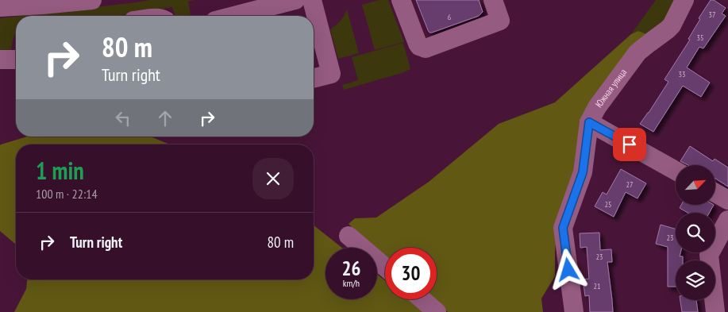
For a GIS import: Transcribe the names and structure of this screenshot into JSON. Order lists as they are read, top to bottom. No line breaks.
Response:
{"streets":{"street":["Южная улица"]},"house_numbers":["37","6","35","33","27","25","23","23","21"],"north":"top right","page":{"turn":["80 m","Turn right"],"heading":["1 min","100 m · 22:14"],"list":[{"name":"Turn right","value":"80 m"}],"speed":"26 km/h","limit":"30"}}
